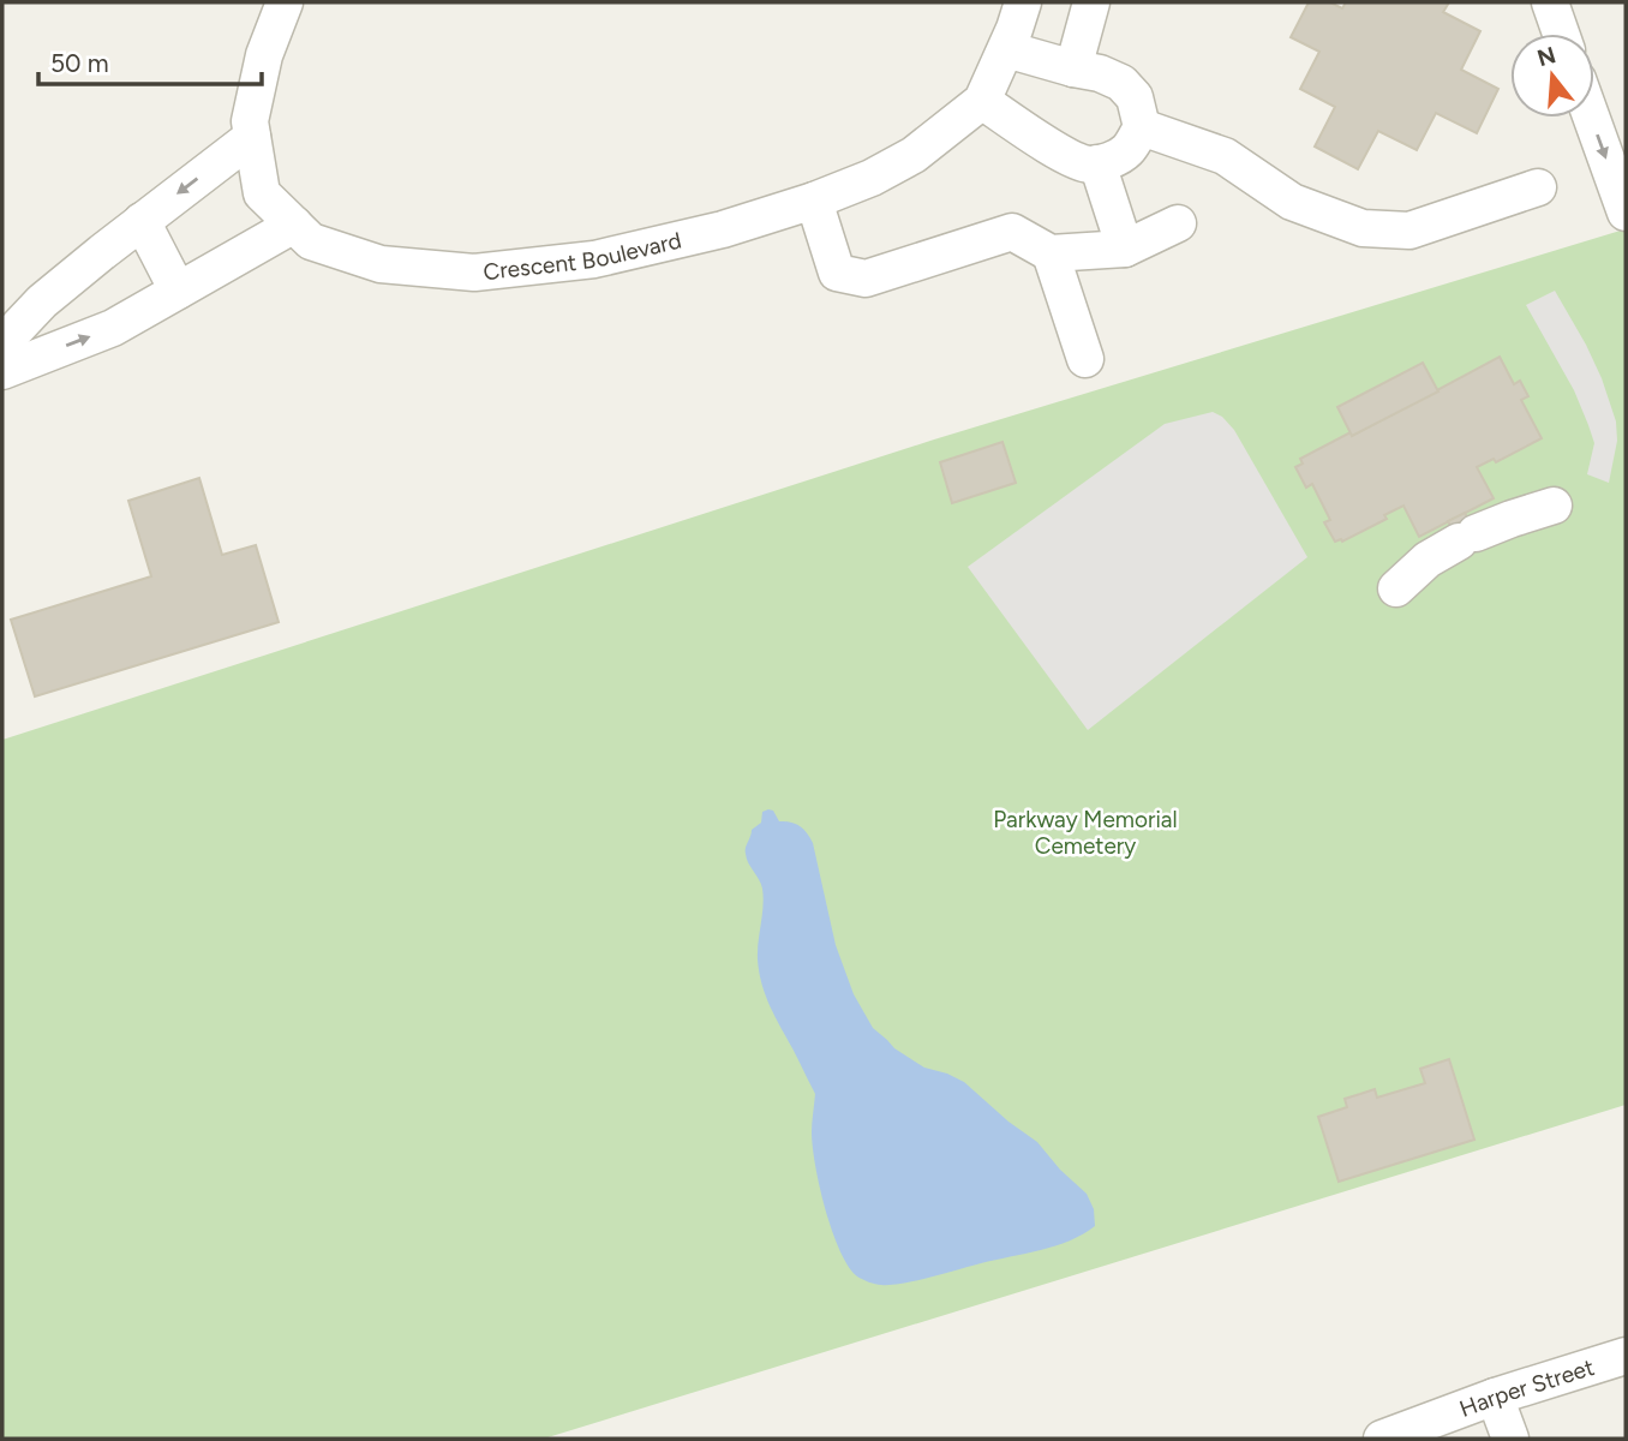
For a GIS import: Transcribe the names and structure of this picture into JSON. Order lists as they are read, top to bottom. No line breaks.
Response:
{"streets":{"street":["Crescent Boulevard","Harper Street"]},"parks":["Parkway Memorial Cemetery"],"scale_bar":"50 m","north":"top"}
